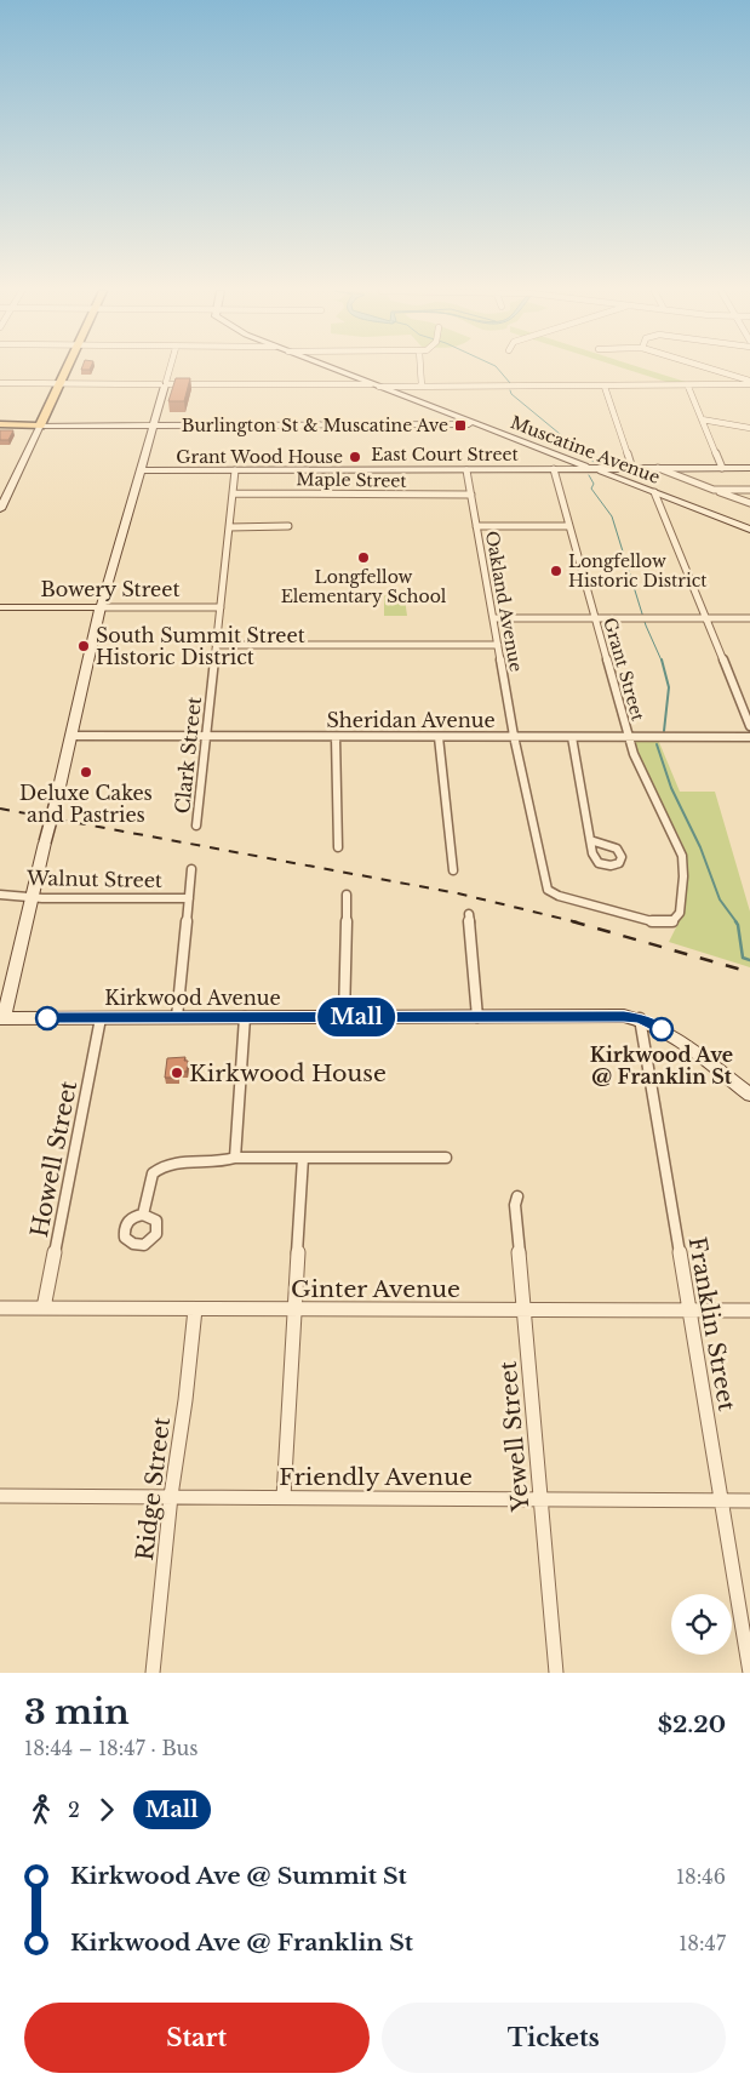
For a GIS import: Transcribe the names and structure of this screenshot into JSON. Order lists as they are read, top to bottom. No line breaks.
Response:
{"streets":{"street":["Muscatine Avenue","East Court Street","Maple Street","Bowery Street","Oakland Avenue","Grant Street","Sheridan Avenue","Clark Street","Walnut Street","Kirkwood Avenue","Howell Street","Ginter Avenue","Franklin Street","Yewell Street","Friendly Avenue","Ridge Street"]},"crossings":[["Muscatine Avenue","East Court Street"],["East Court Street","Oakland Avenue"],["East Court Street","Grant Street"],["East Court Street","Clark Street"],["Maple Street","Oakland Avenue"],["Maple Street","Clark Street"],["Bowery Street","Clark Street"],["Oakland Avenue","Grant Street"],["Oakland Avenue","Sheridan Avenue"],["Grant Street","Sheridan Avenue"],["Sheridan Avenue","Clark Street"],["Kirkwood Avenue","Howell Street"],["Kirkwood Avenue","Franklin Street"],["Howell Street","Ginter Avenue"],["Ginter Avenue","Franklin Street"],["Ginter Avenue","Yewell Street"],["Ginter Avenue","Ridge Street"],["Franklin Street","Friendly Avenue"],["Yewell Street","Friendly Avenue"],["Friendly Avenue","Ridge Street"]],"places":{"transit":["Burlington St & Muscatine Ave"],"other":["Grant Wood House","Longfellow Elementary School","Longfellow Historic District","South Summit Street Historic District","Deluxe Cakes and Pastries","Kirkwood Ave @ Franklin St","Kirkwood House"]},"lines":["bus line Mall"],"page":{"on_map":"Mall","heading":["3 min","18:44 – 18:47 · Bus","$2.20"],"legs":["2","Mall"],"list":[{"name":"Kirkwood Ave @ Summit St","value":"18:46"},{"name":"Kirkwood Ave @ Franklin St","value":"18:47"}],"buttons":["Start","Tickets"]}}
